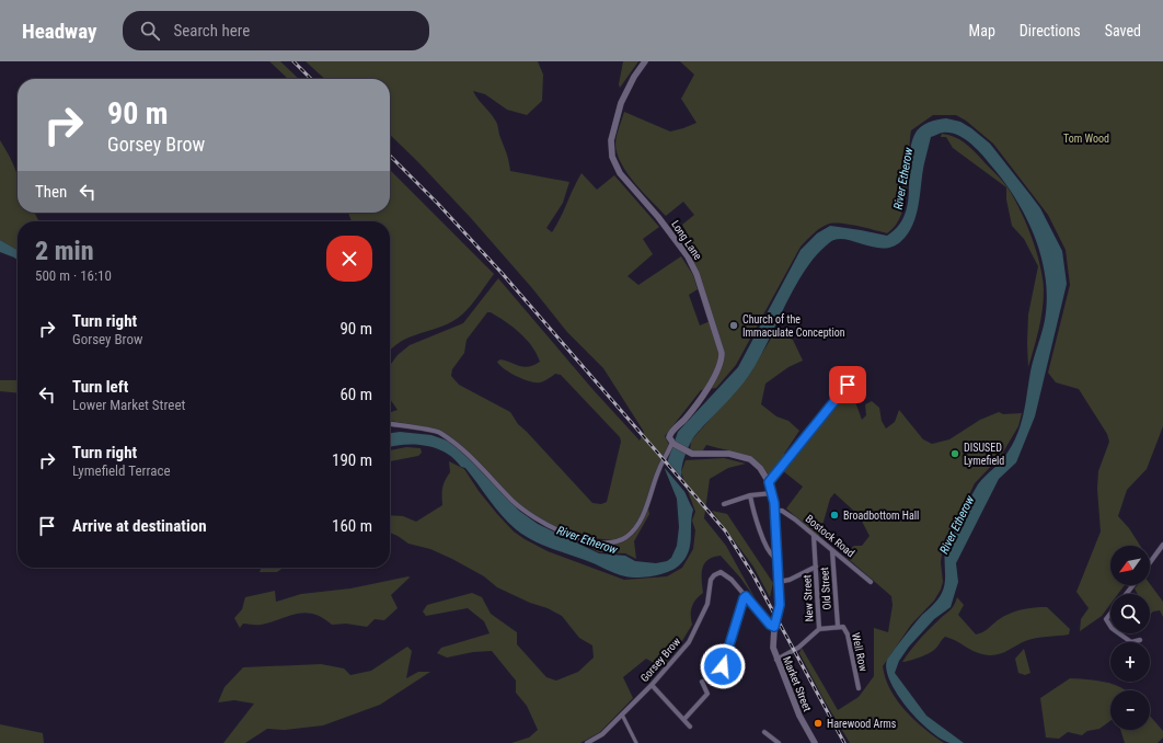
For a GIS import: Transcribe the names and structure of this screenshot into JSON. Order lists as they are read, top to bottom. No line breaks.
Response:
{"streets":{"street":["Long Lane","Bostock Road","Old Street","New Street","Well Row","Gorsey Brow","Market Street"]},"crossings":[["Long Lane","Market Street"],["Bostock Road","Old Street"],["Bostock Road","New Street"],["Bostock Road","Market Street"],["Old Street","Well Row"],["Gorsey Brow","Market Street"]],"water":["River Etherow"],"parks":["Tom Wood"],"places":["Church of the Immaculate Conception","DISUSED Lymefield","Broadbottom Hall","Harewood Arms"],"north":"bottom left","page":{"header":"Headway","search":"Search here","nav":["Map","Directions","Saved"],"turn":["90 m","Gorsey Brow"],"then":"Then","heading":["2 min","500 m · 16:10"],"list":[{"name":"Turn right","note":"Gorsey Brow","value":"90 m"},{"name":"Turn left","note":"Lower Market Street","value":"60 m"},{"name":"Turn right","note":"Lymefield Terrace","value":"190 m"},{"name":"Arrive at destination","value":"160 m"}],"map_buttons":["+","−"]}}
